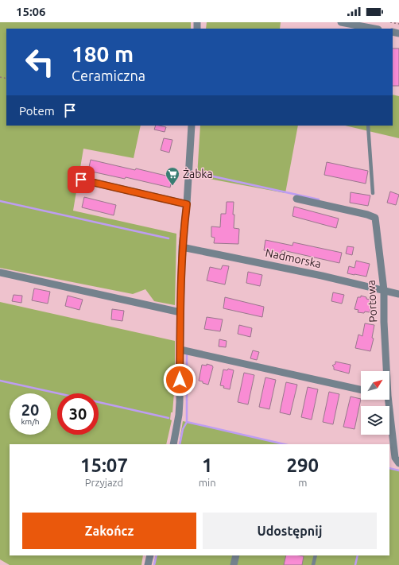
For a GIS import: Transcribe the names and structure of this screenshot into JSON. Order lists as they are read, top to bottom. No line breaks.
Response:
{"streets":{"street":["Nadmorska","Portowa"]},"crossings":[["Nadmorska","Portowa"]],"places":{"supermarket":["Żabka"]},"north":"top right","page":{"status":"15:06","turn":["180 m","Ceramiczna"],"then":"Potem","speed":"20 km/h","limit":"30","eta":["15:07","Przyjazd","1","min","290","m"],"buttons":["Zakończ","Udostępnij"]}}
